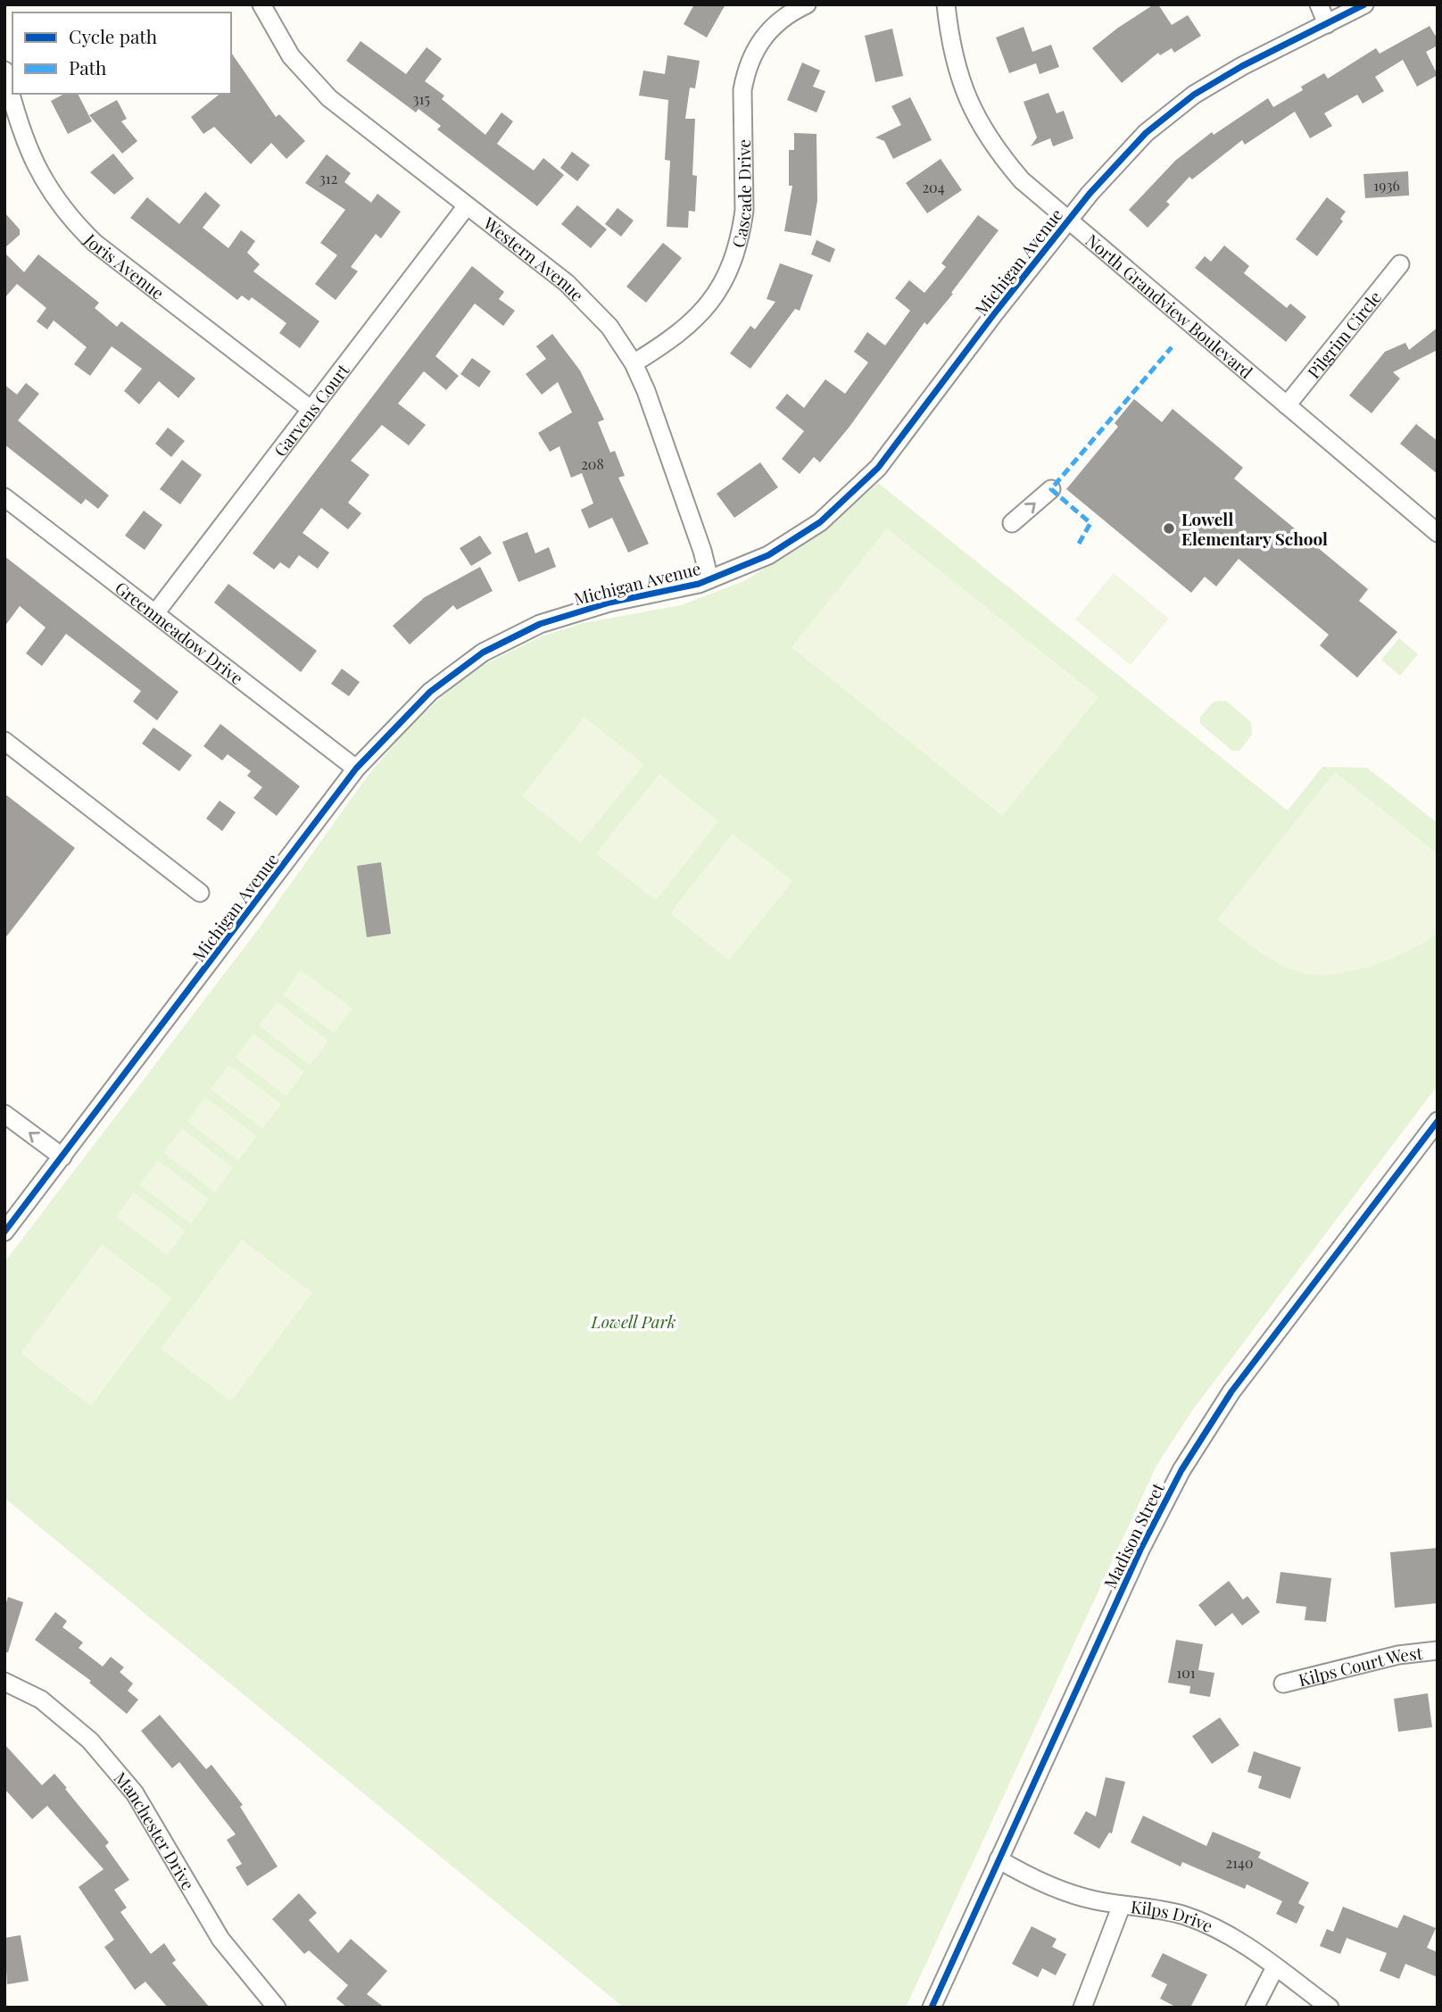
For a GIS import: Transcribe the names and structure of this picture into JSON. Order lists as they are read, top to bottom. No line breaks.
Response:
{"streets":{"street":["Cascade Drive","Western Avenue","Michigan Avenue","Joris Avenue","North Grandview Boulevard","Pilgrim Circle","Garvens Court","Greenmeadow Drive","Madison Street","Kilps Court West","Manchester Drive","Kilps Drive"]},"crossings":[["Cascade Drive","Western Avenue"],["Western Avenue","Michigan Avenue"],["Western Avenue","Garvens Court"],["Michigan Avenue","North Grandview Boulevard"],["Michigan Avenue","Greenmeadow Drive"],["Joris Avenue","Garvens Court"],["North Grandview Boulevard","Pilgrim Circle"],["Garvens Court","Greenmeadow Drive"],["Madison Street","Kilps Drive"]],"parks":["Lowell Park"],"places":["Lowell Elementary School"],"house_numbers":["315","312","1936","204","208","101","2140"],"legend":["Cycle path","Path"]}
